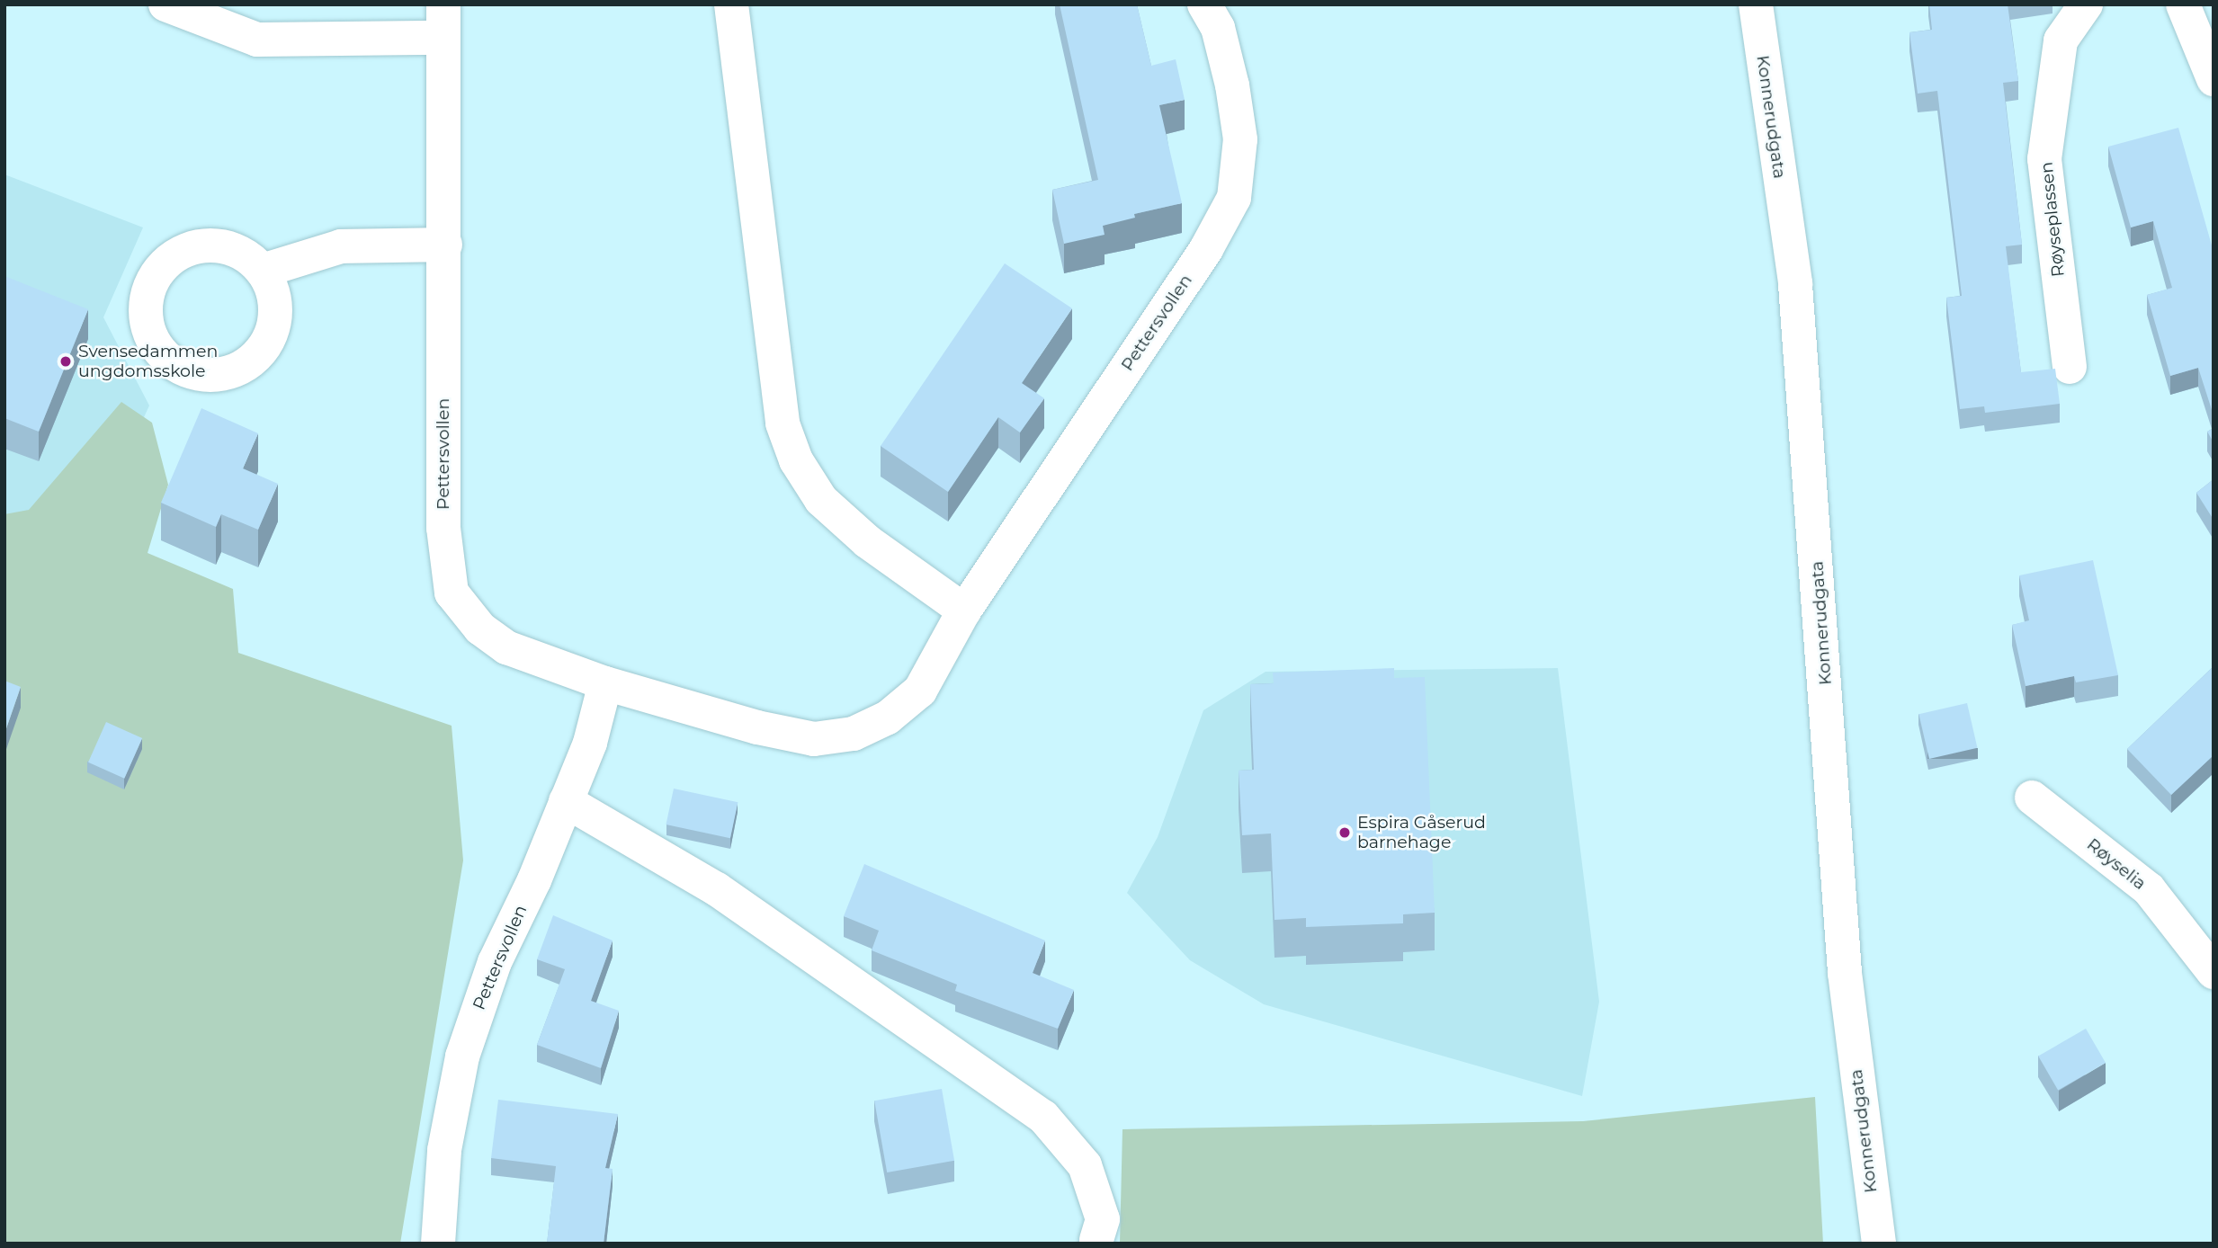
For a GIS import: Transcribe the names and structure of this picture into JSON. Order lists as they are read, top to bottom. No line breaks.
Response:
{"streets":{"street":["Konnerudgata","Røyseplassen","Pettersvollen","Røyselia"]},"places":["Svensedammen ungdomsskole","Espira Gåserud barnehage"]}
